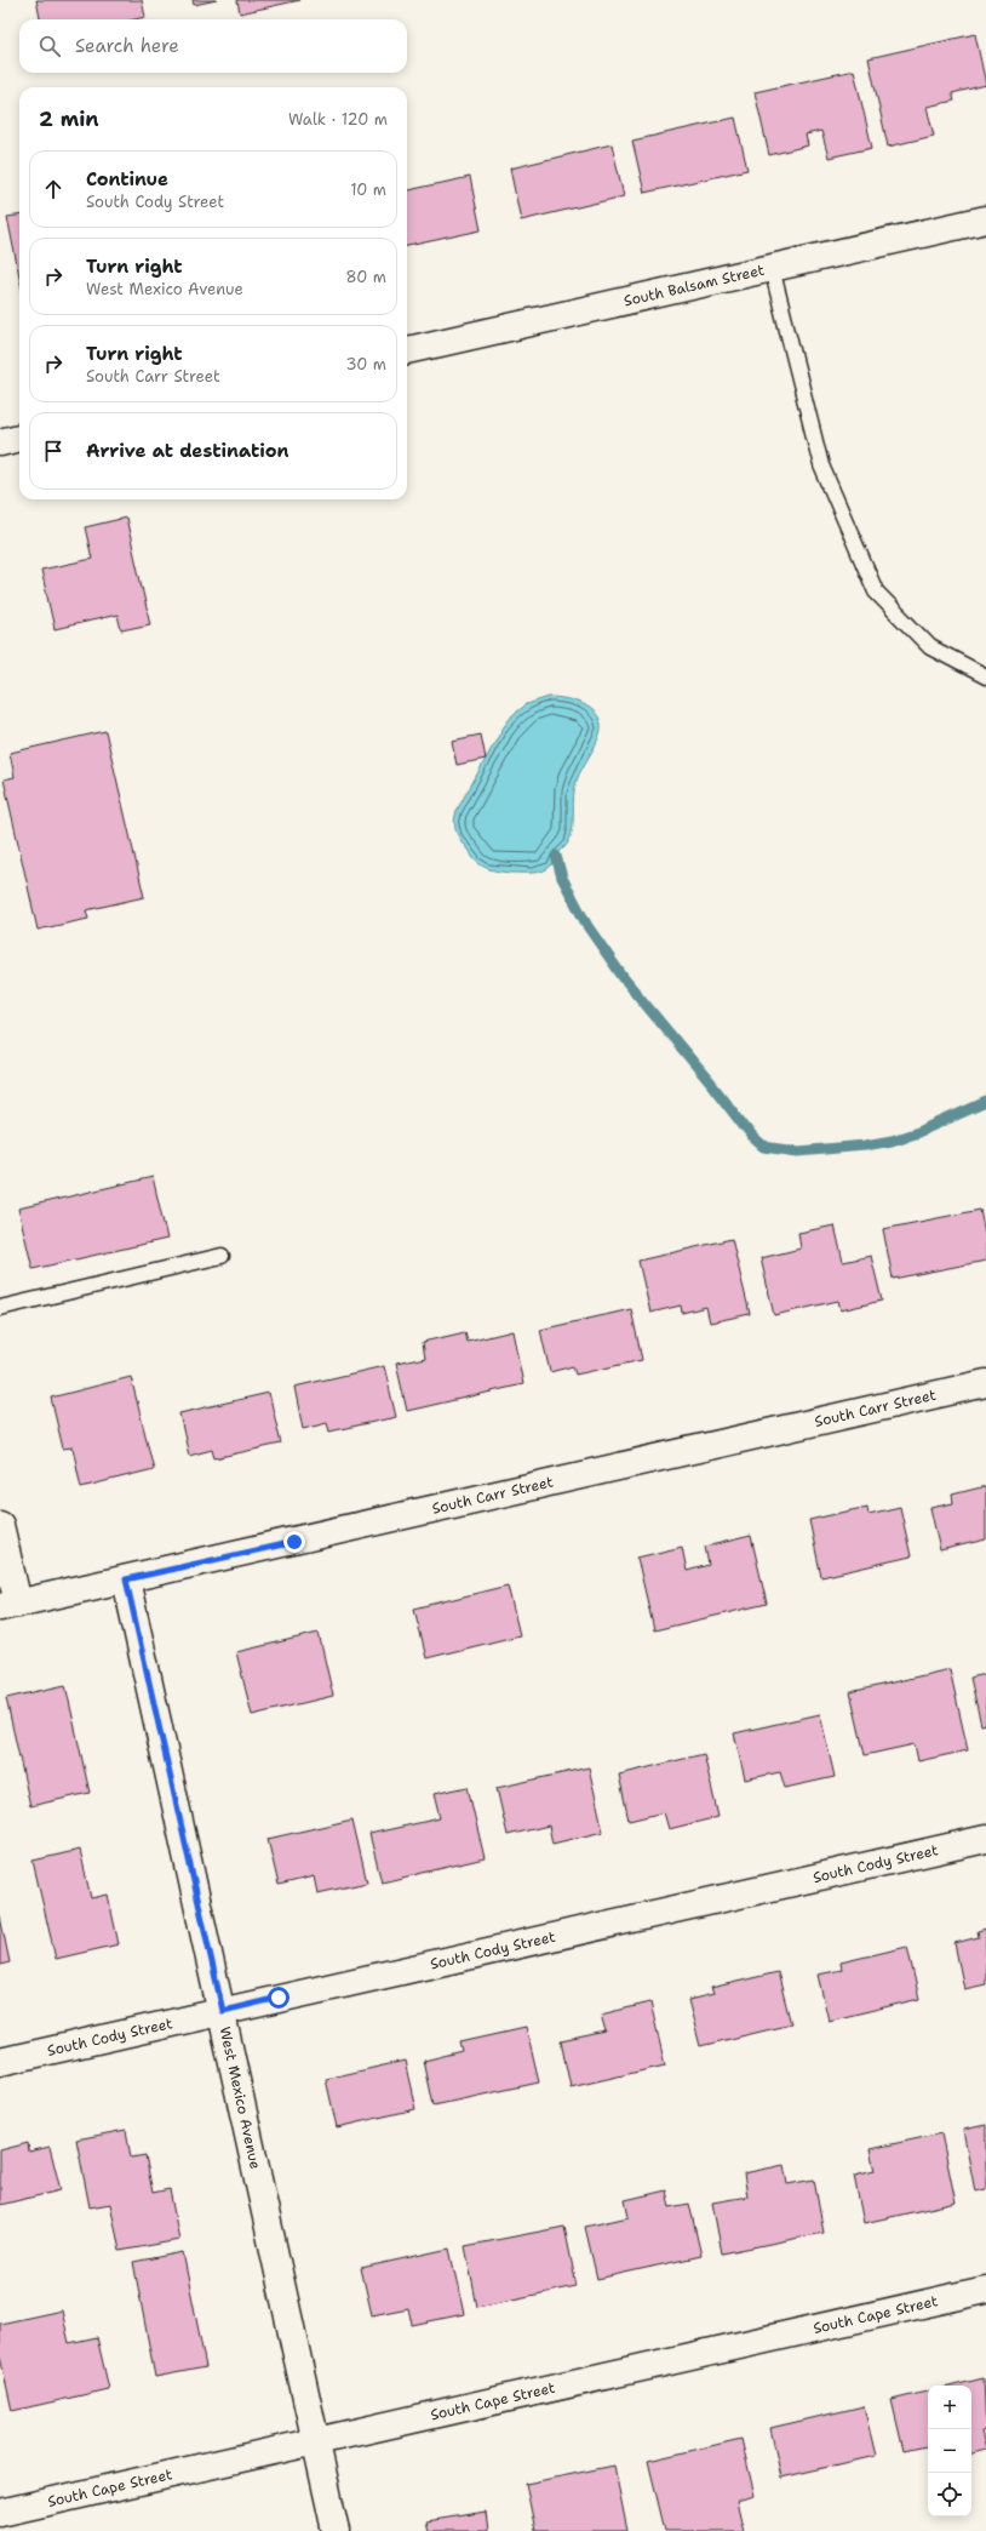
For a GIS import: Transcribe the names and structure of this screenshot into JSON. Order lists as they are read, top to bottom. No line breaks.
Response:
{"streets":{"street":["South Balsam Street","South Carr Street","South Cody Street","West Mexico Avenue","South Cape Street"]},"crossings":[["South Carr Street","West Mexico Avenue"],["South Cody Street","West Mexico Avenue"],["West Mexico Avenue","South Cape Street"]],"page":{"search":"Search here","heading":["2 min","Walk · 120 m"],"list":[["Continue","South Cody Street","10 m"],["Turn right","West Mexico Avenue","80 m"],["Turn right","South Carr Street","30 m"],"Arrive at destination"],"map_buttons":["+","−"]}}
